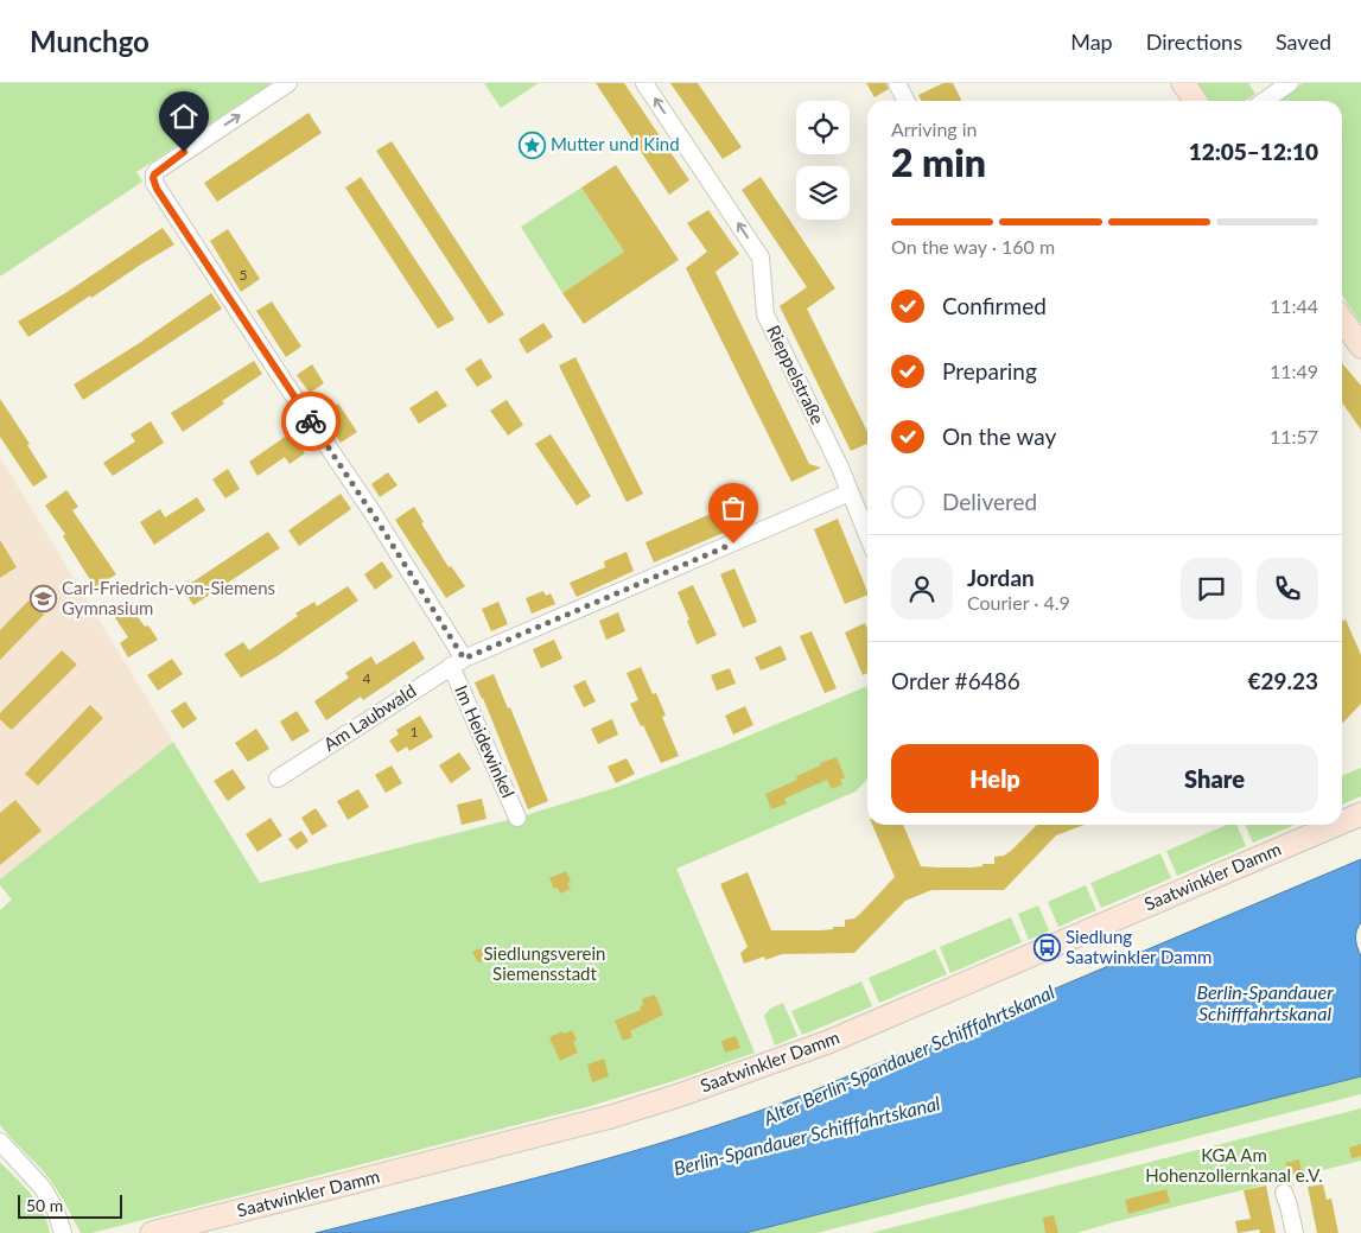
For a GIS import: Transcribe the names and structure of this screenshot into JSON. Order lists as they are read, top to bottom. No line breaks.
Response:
{"streets":{"main road":["Saatwinkler Damm"],"street":["Rieppelstraße","Am Laubwald","Im Heidewinkel"]},"crossings":[["Rieppelstraße","Im Heidewinkel"],["Am Laubwald","Im Heidewinkel"]],"one_way":["Rieppelstraße","Im Heidewinkel"],"water":["Berlin-Spandauer Schifffahrtskanal","Alter Berlin-Spandauer Schifffahrtskanal"],"parks":["Siedlungsverein Siemensstadt","KGA Am Hohenzollernkanal e.V."],"places":{"place":["Mutter und Kind"],"school or university":["Carl-Friedrich-von-Siemens Gymnasium"],"bus stop":["Siedlung Saatwinkler Damm"]},"house_numbers":["5","4","1"],"scale_bar":"50 m","page":{"header":"Munchgo","nav":["Map","Directions","Saved"],"heading":["2 min","Arriving in","12:05–12:10"],"panel":["Jordan","Courier · 4.9","Order #6486","€29.23"],"bar":"On the way · 160 m","list":[["Confirmed","11:44"],["Preparing","11:49"],["On the way","11:57"],"Delivered"],"buttons":["Help","Share"],"scale":"50 m"}}
